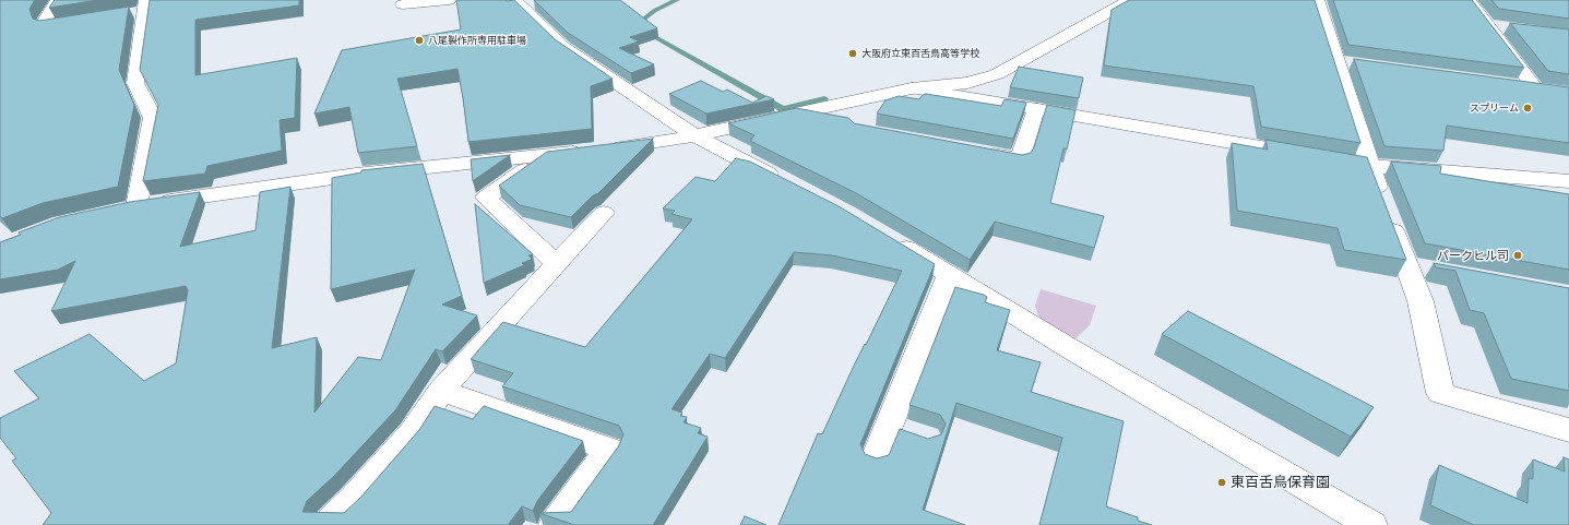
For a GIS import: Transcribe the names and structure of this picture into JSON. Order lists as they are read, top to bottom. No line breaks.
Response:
{"places":["八尾製作所専用駐車場","大阪府立東百舌鳥高等学校","スプリーム","パークヒル司","東百舌鳥保育園"]}
